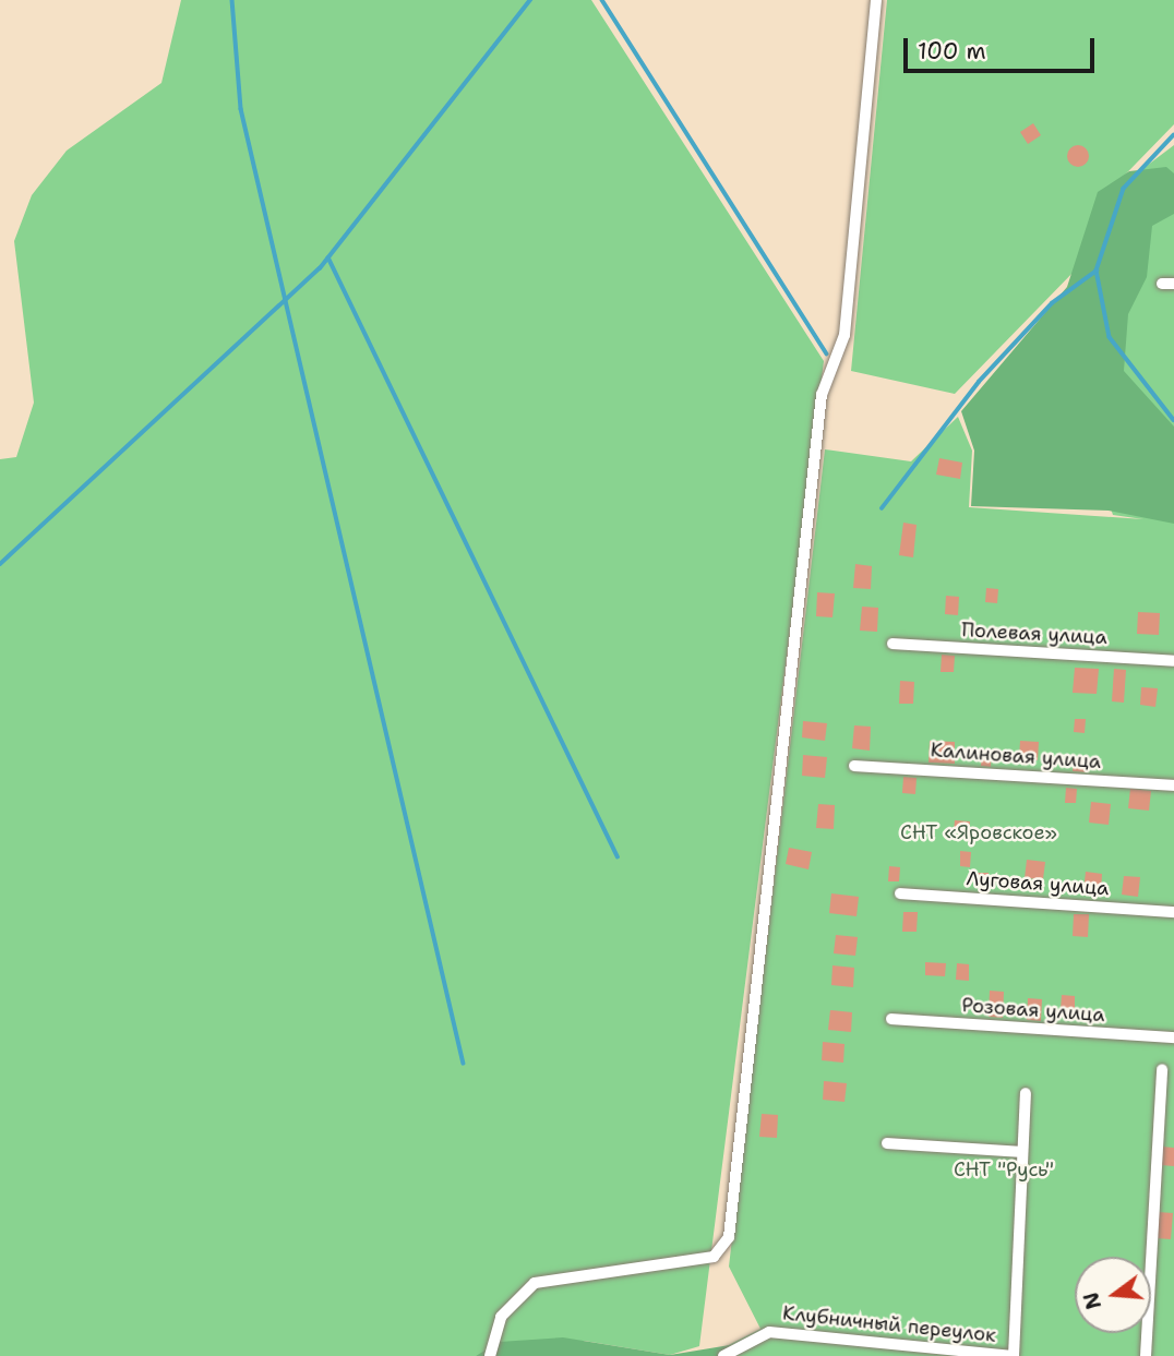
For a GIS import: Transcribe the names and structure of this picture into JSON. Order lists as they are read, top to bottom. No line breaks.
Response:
{"streets":{"street":["Полевая улица","Калиновая улица","Луговая улица","Розовая улица","Клубничный переулок"]},"parks":["СНТ «Яровское»","СНТ \"Русь\""],"scale_bar":"100 m","north":"left"}
